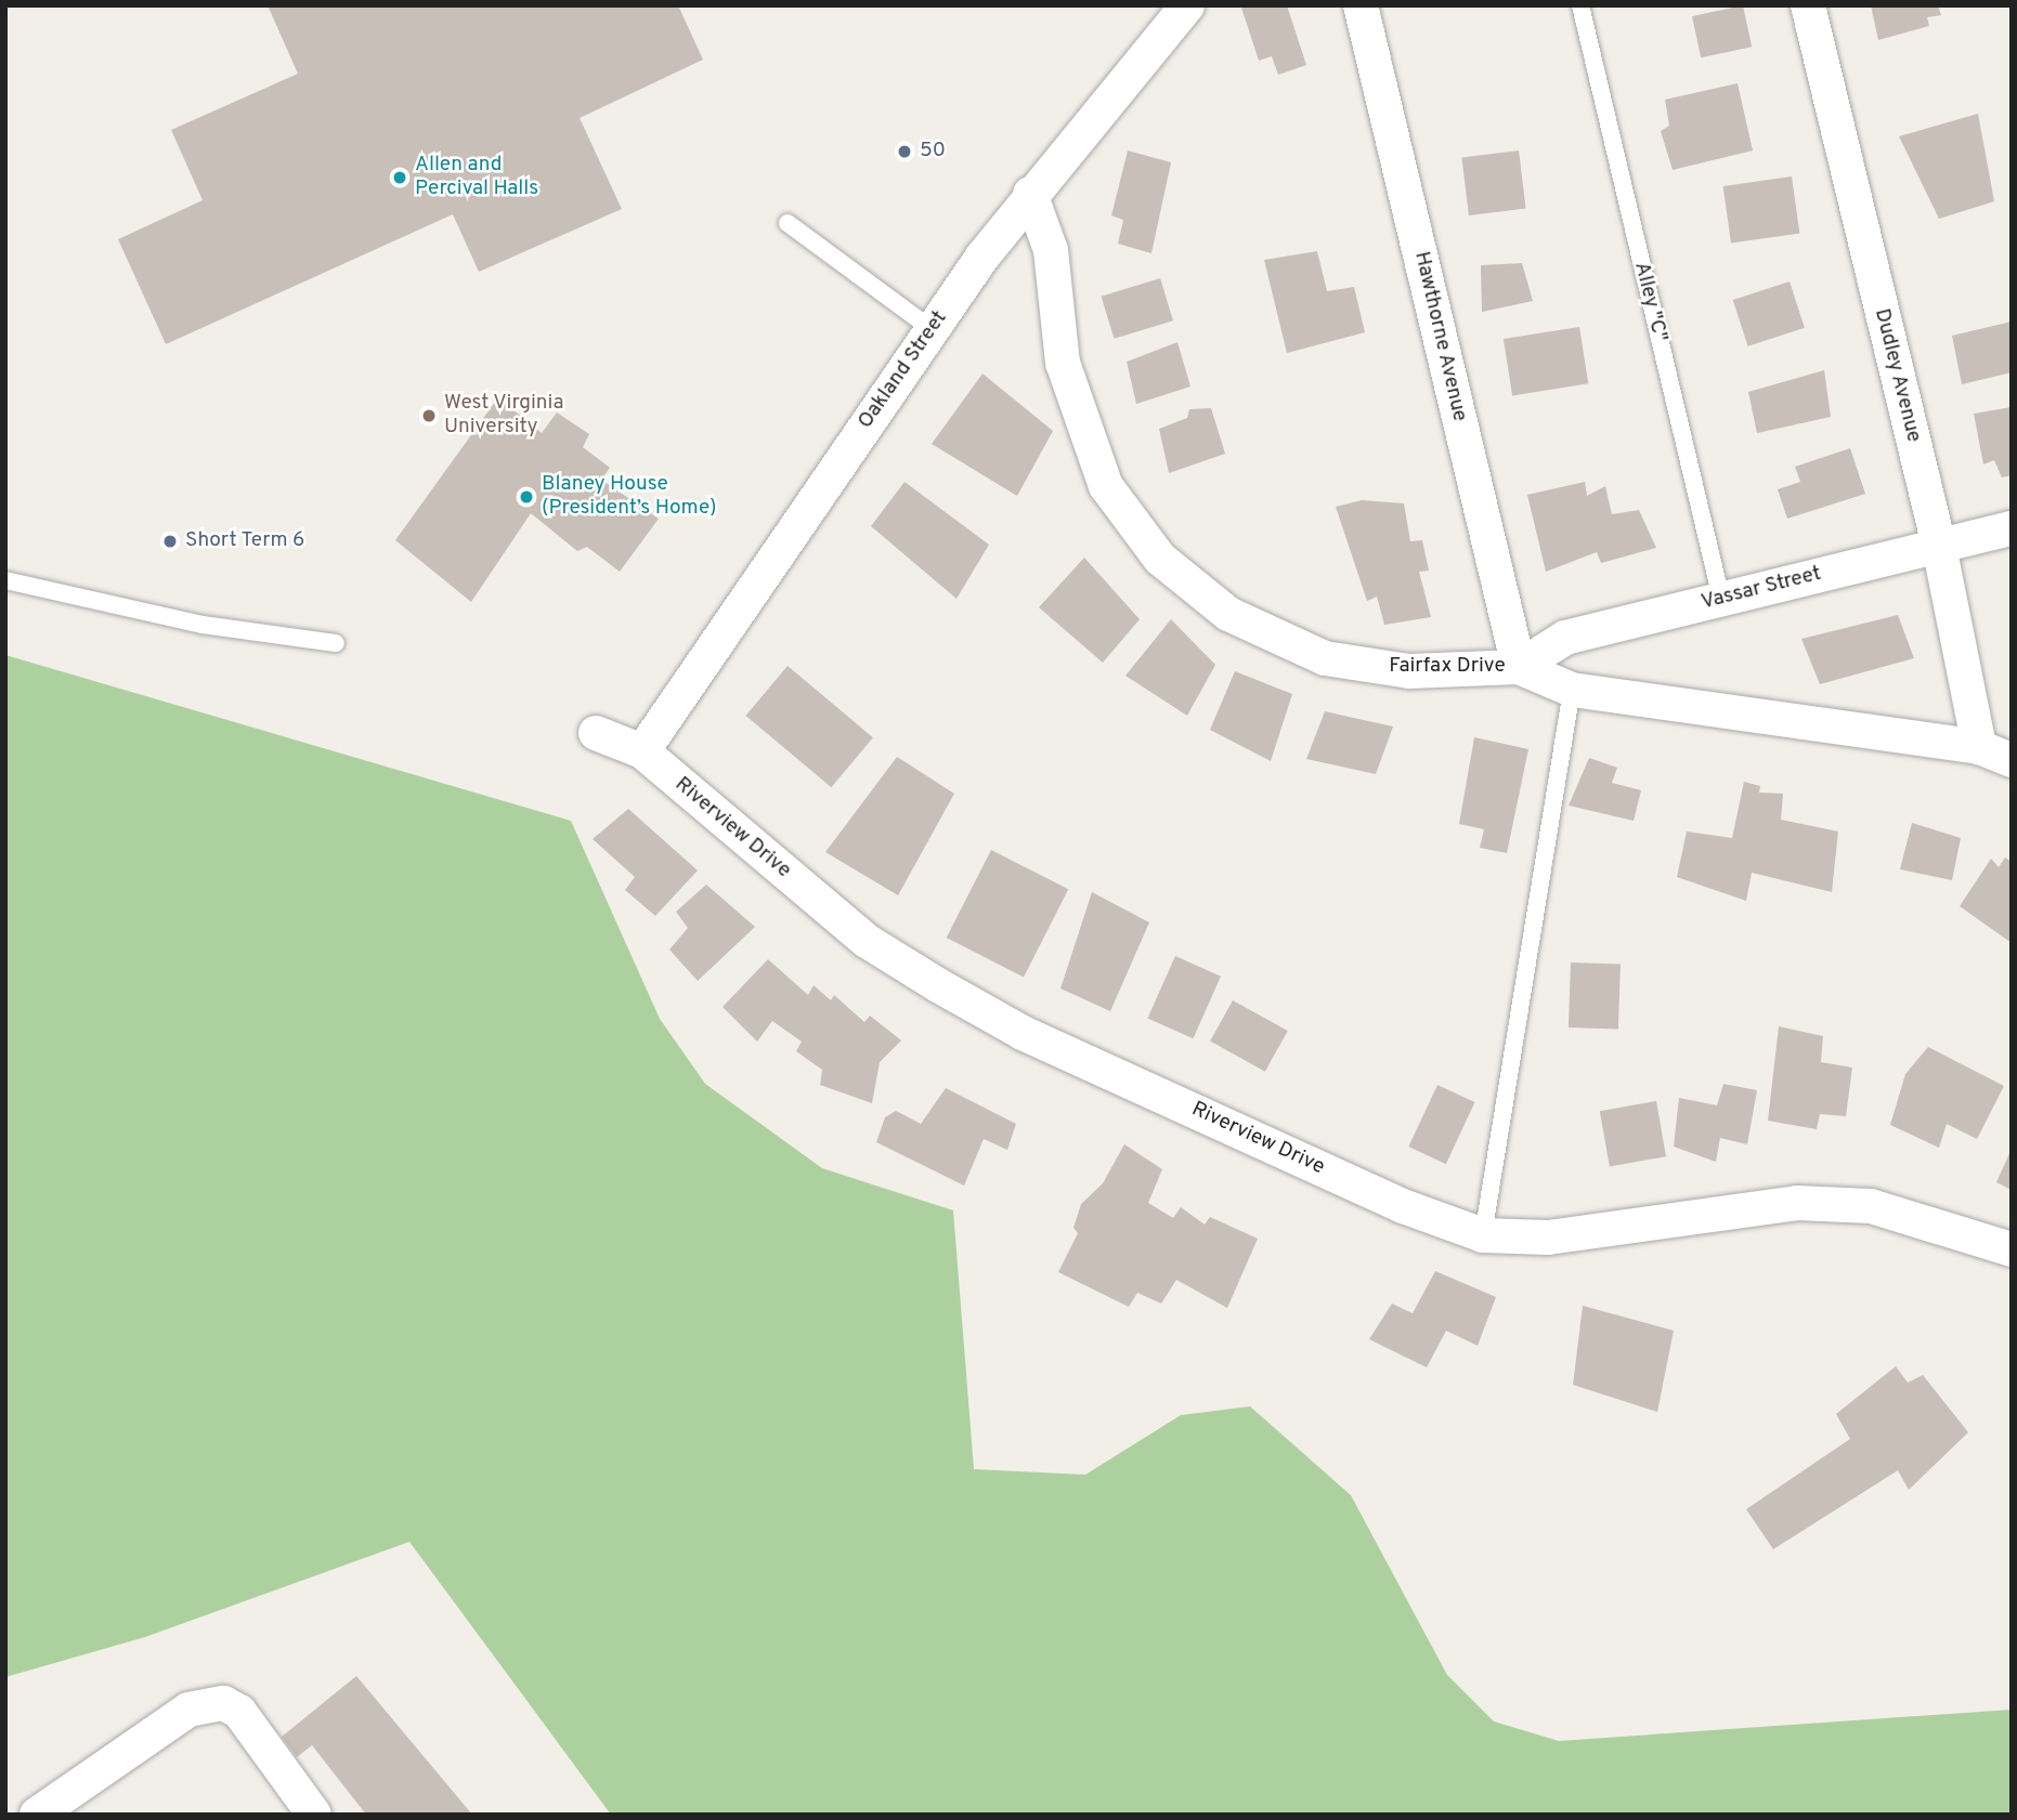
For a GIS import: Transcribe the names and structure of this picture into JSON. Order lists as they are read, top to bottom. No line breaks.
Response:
{"streets":{"street":["Hawthorne Avenue","Oakland Street","Dudley Avenue","Vassar Street","Fairfax Drive","Riverview Drive"],"lane":["Alley \"C\""]},"crossings":[["Alley \"C\"","Vassar Street"],["Hawthorne Avenue","Vassar Street"],["Hawthorne Avenue","Fairfax Drive"],["Oakland Street","Fairfax Drive"],["Oakland Street","Riverview Drive"],["Dudley Avenue","Vassar Street"],["Dudley Avenue","Fairfax Drive"],["Vassar Street","Fairfax Drive"]],"places":["50","Allen and Percival Halls","West Virginia University","Blaney House (President’s Home)","Short Term 6"]}
